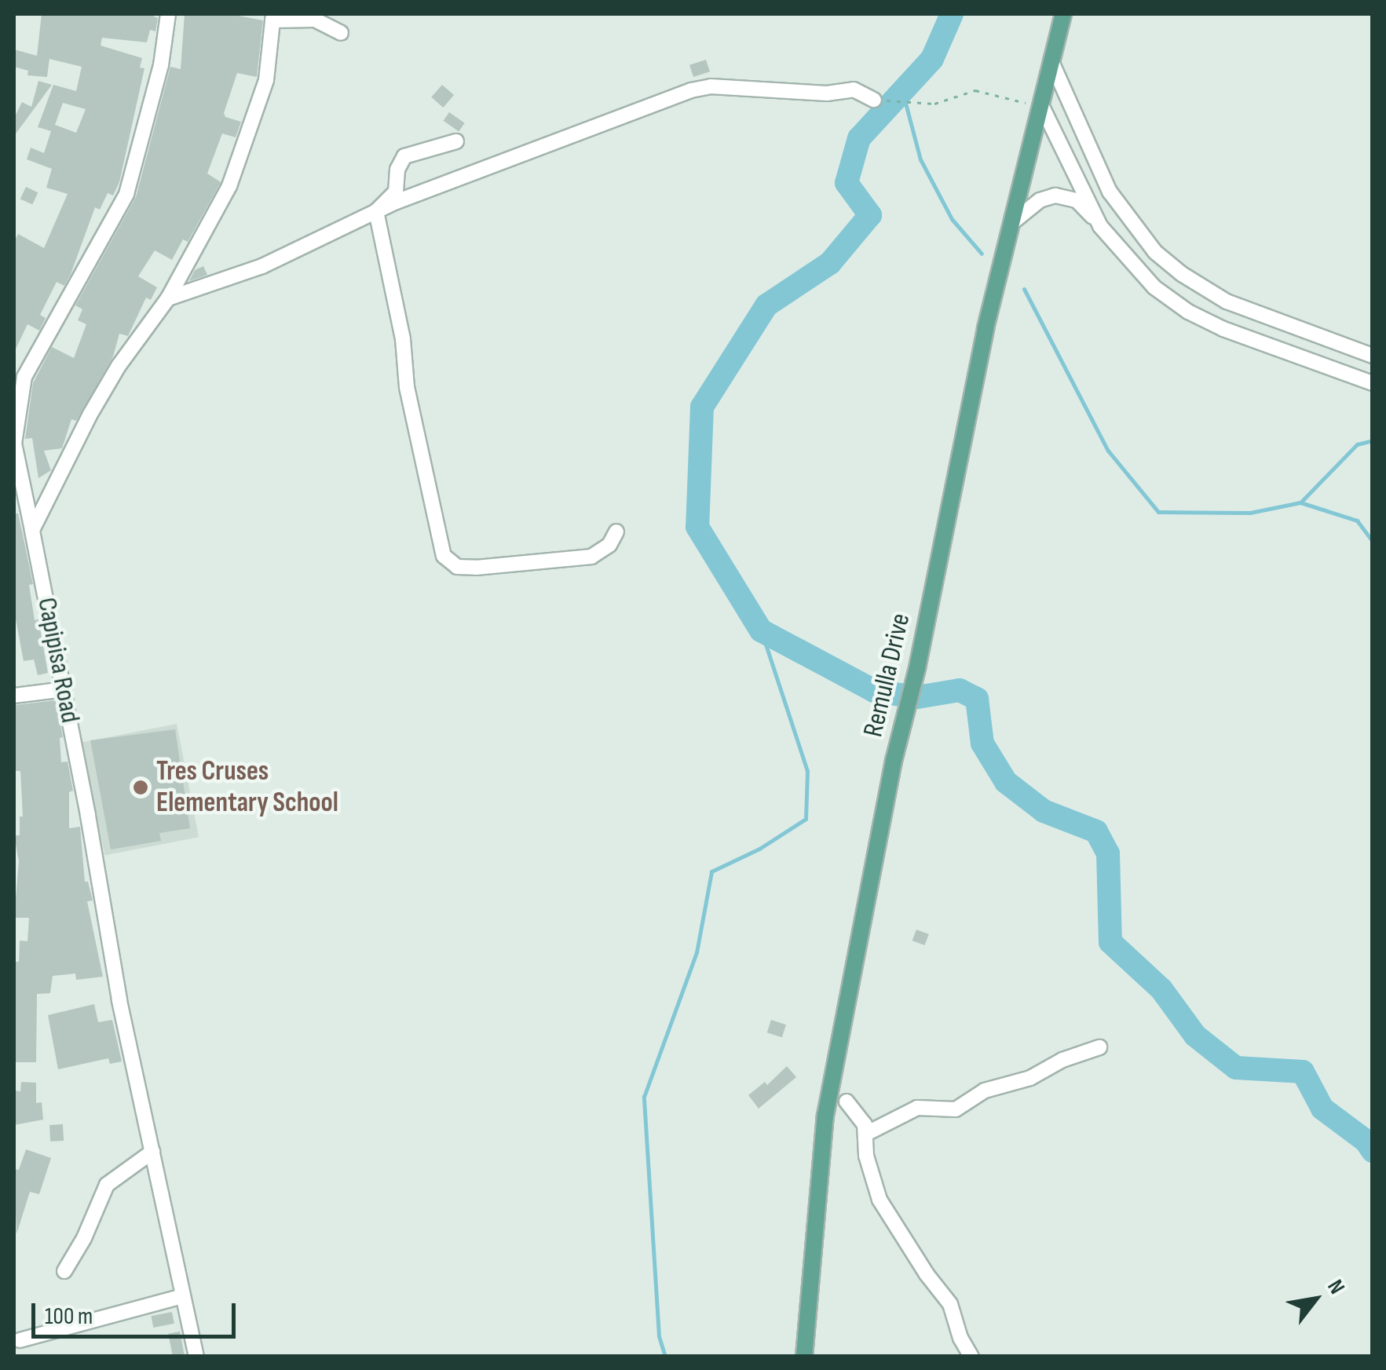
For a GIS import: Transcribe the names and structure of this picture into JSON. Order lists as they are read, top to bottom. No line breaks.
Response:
{"streets":{"main road":["Remulla Drive"],"street":["Capipisa Road"]},"places":["Tres Cruses Elementary School"],"scale_bar":"100 m","north":"top right"}
